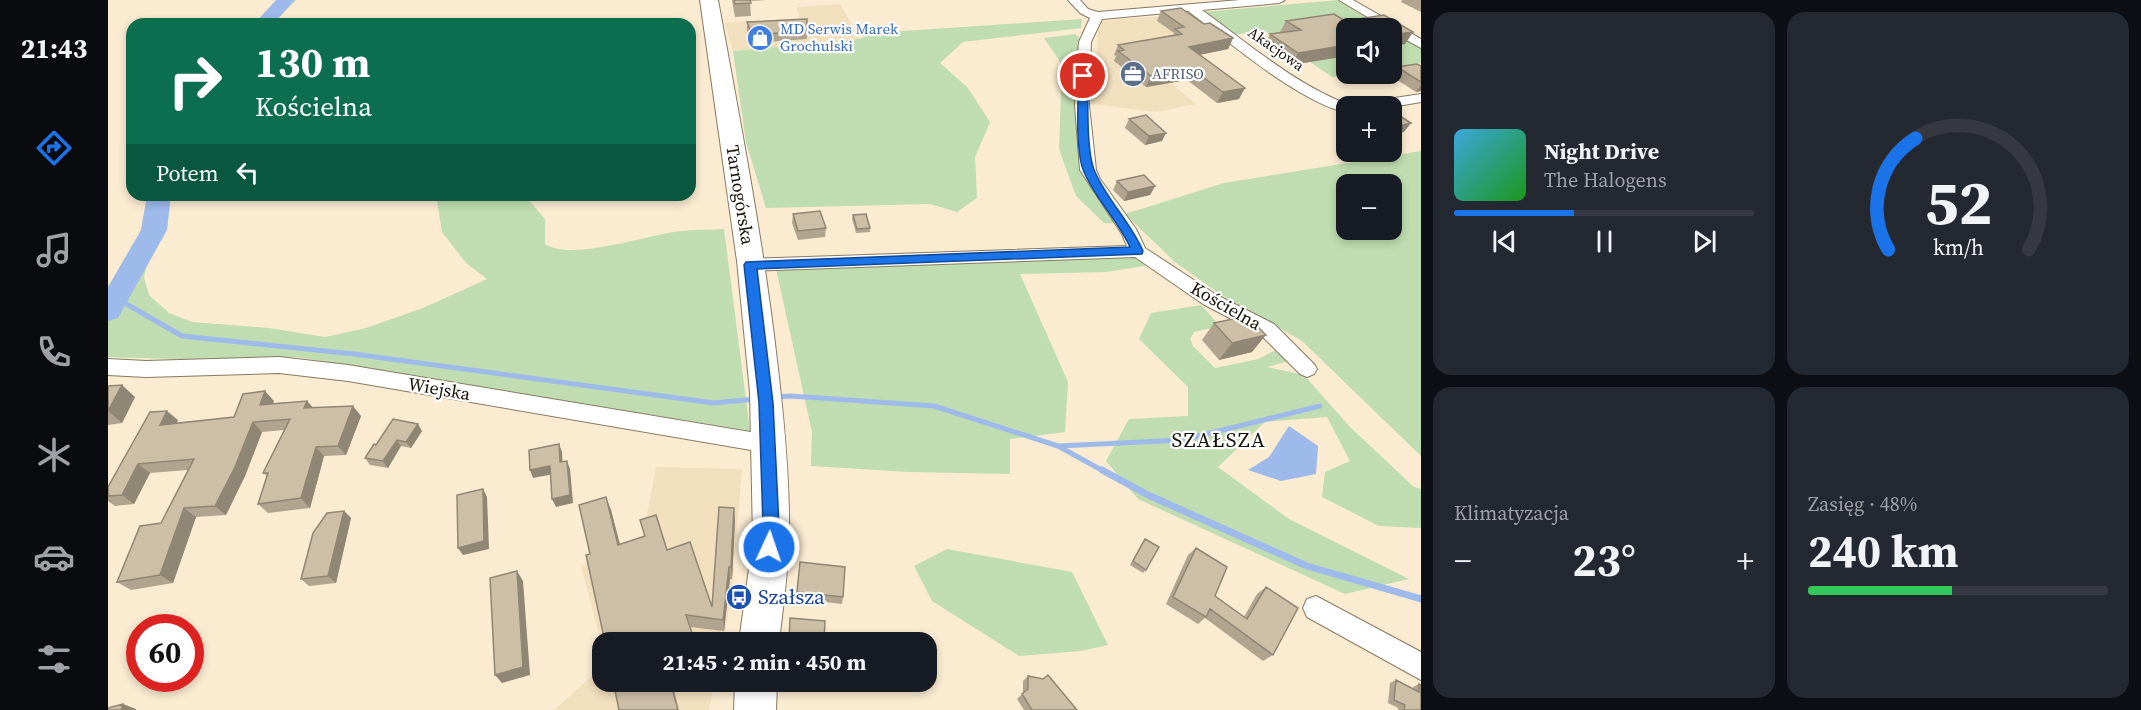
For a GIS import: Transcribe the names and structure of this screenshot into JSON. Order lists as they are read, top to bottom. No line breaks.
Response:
{"streets":{"main road":["Tarnogórska"],"street":["Akacjowa","Kościelna","Wiejska"]},"crossings":[["Tarnogórska","Wiejska"]],"districts":["SZAŁSZA"],"places":{"shop":["MD Serwis Marek Grochulski"],"office":["AFRISO"],"bus stop":["Szałsza"]},"page":{"tabs":"21:43","map_buttons":["+","−"],"turn":["130 m","Kościelna"],"song":["Night Drive","The Halogens"],"then":"Potem","tile":["Klimatyzacja",["Zasięg · 48%","240 km"]],"heat":["−","23°","+"],"limit":"60","trip":"21:45 · 2 min · 450 m","gauge":["52","km/h"]}}
